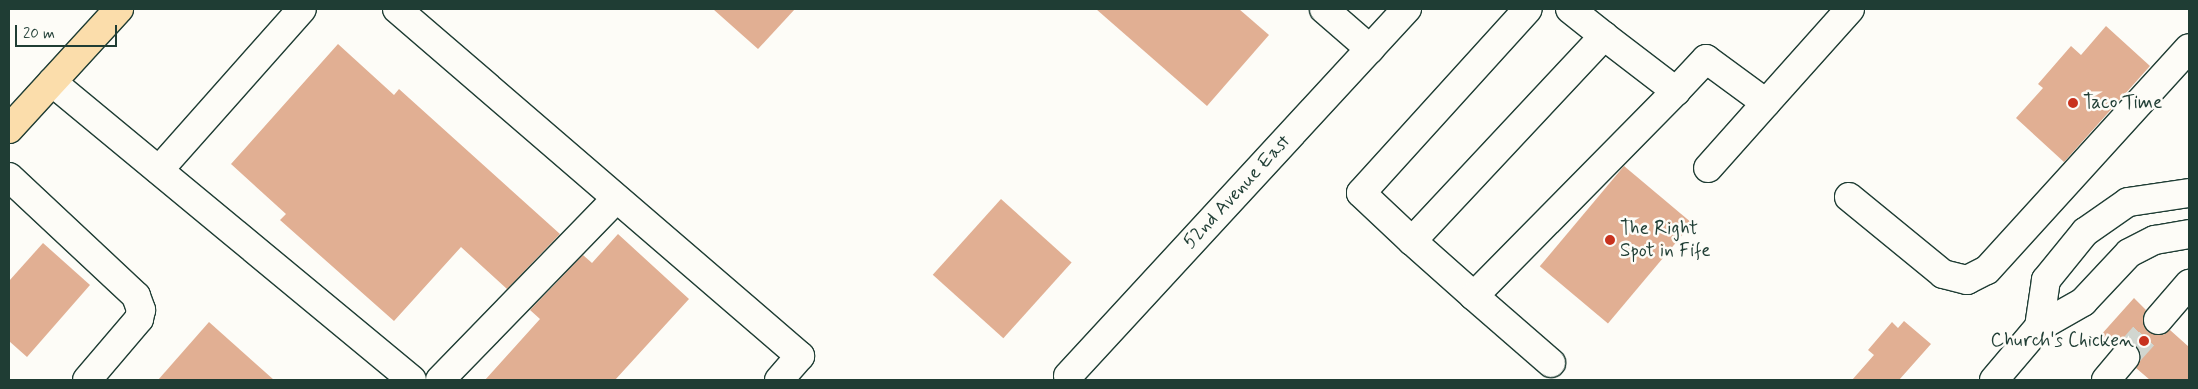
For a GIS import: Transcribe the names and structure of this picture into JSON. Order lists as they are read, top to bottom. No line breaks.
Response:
{"streets":{"street":["52nd Avenue East"]},"places":["Taco Time","The Right Spot in Fife","Church's Chicken"],"scale_bar":"20 m"}
